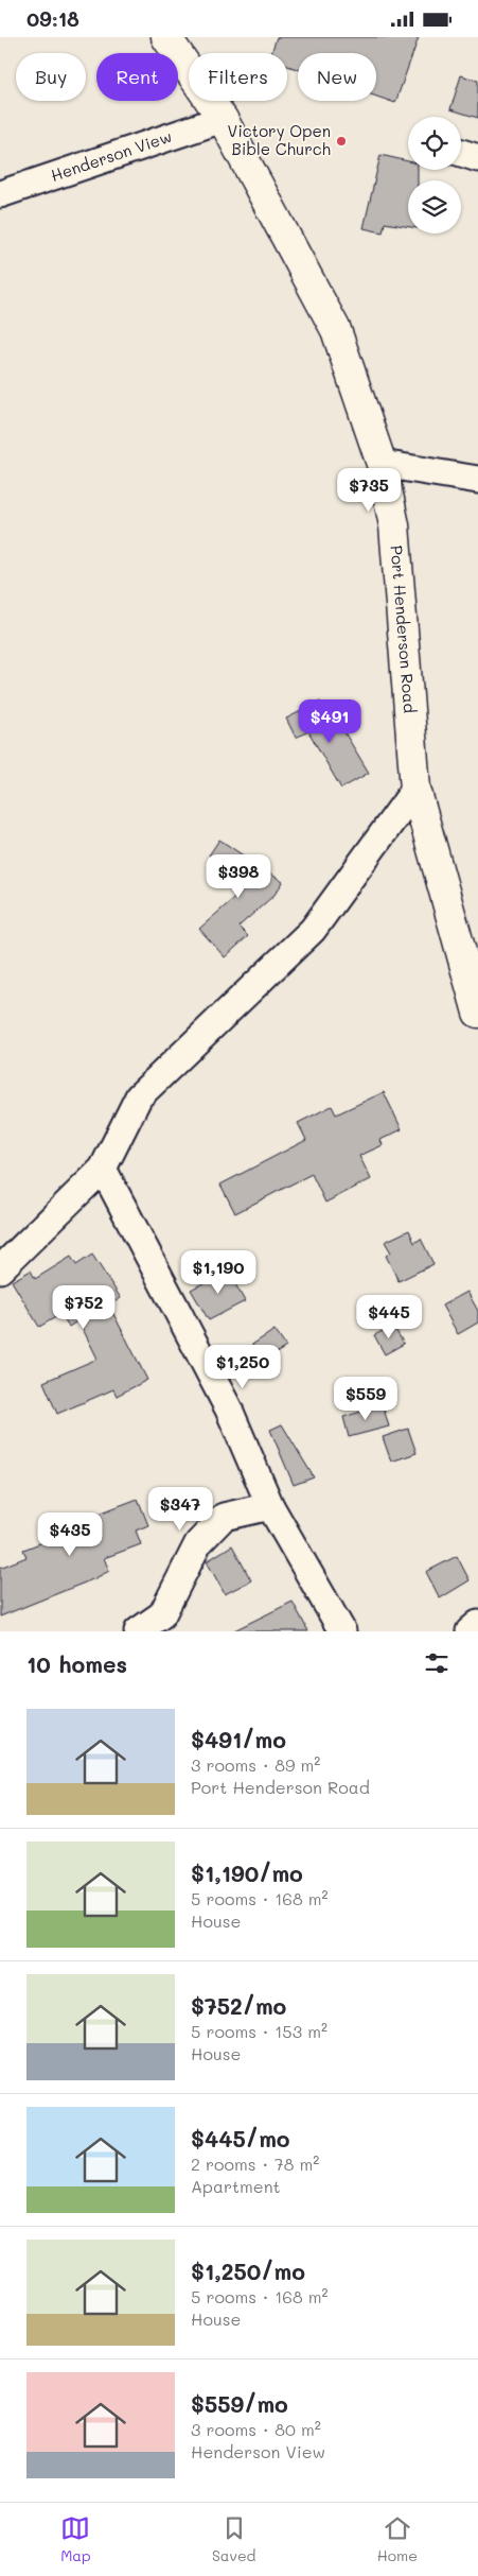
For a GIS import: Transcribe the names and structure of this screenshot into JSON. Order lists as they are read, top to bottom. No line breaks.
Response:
{"streets":{"street":["Henderson View","Port Henderson Road"]},"crossings":[["Henderson View","Port Henderson Road"]],"places":["Victory Open Bible Church"],"page":{"status":"09:18","chip":["Buy","Rent","Filters","New"],"price":["$735","$491","$398","$1,190","$752","$445","$1,250","$559","$347","$435"],"heading":"10 homes","list":[{"name":"$491/mo","note":"3 rooms · 89 m² · Port Henderson Road"},{"name":"$1,190/mo","note":"5 rooms · 168 m² · House"},{"name":"$752/mo","note":"5 rooms · 153 m² · House"},{"name":"$445/mo","note":"2 rooms · 78 m² · Apartment"},{"name":"$1,250/mo","note":"5 rooms · 168 m² · House"},{"name":"$559/mo","note":"3 rooms · 80 m² · Henderson View"}],"tabs":["Map","Saved","Home"]}}
